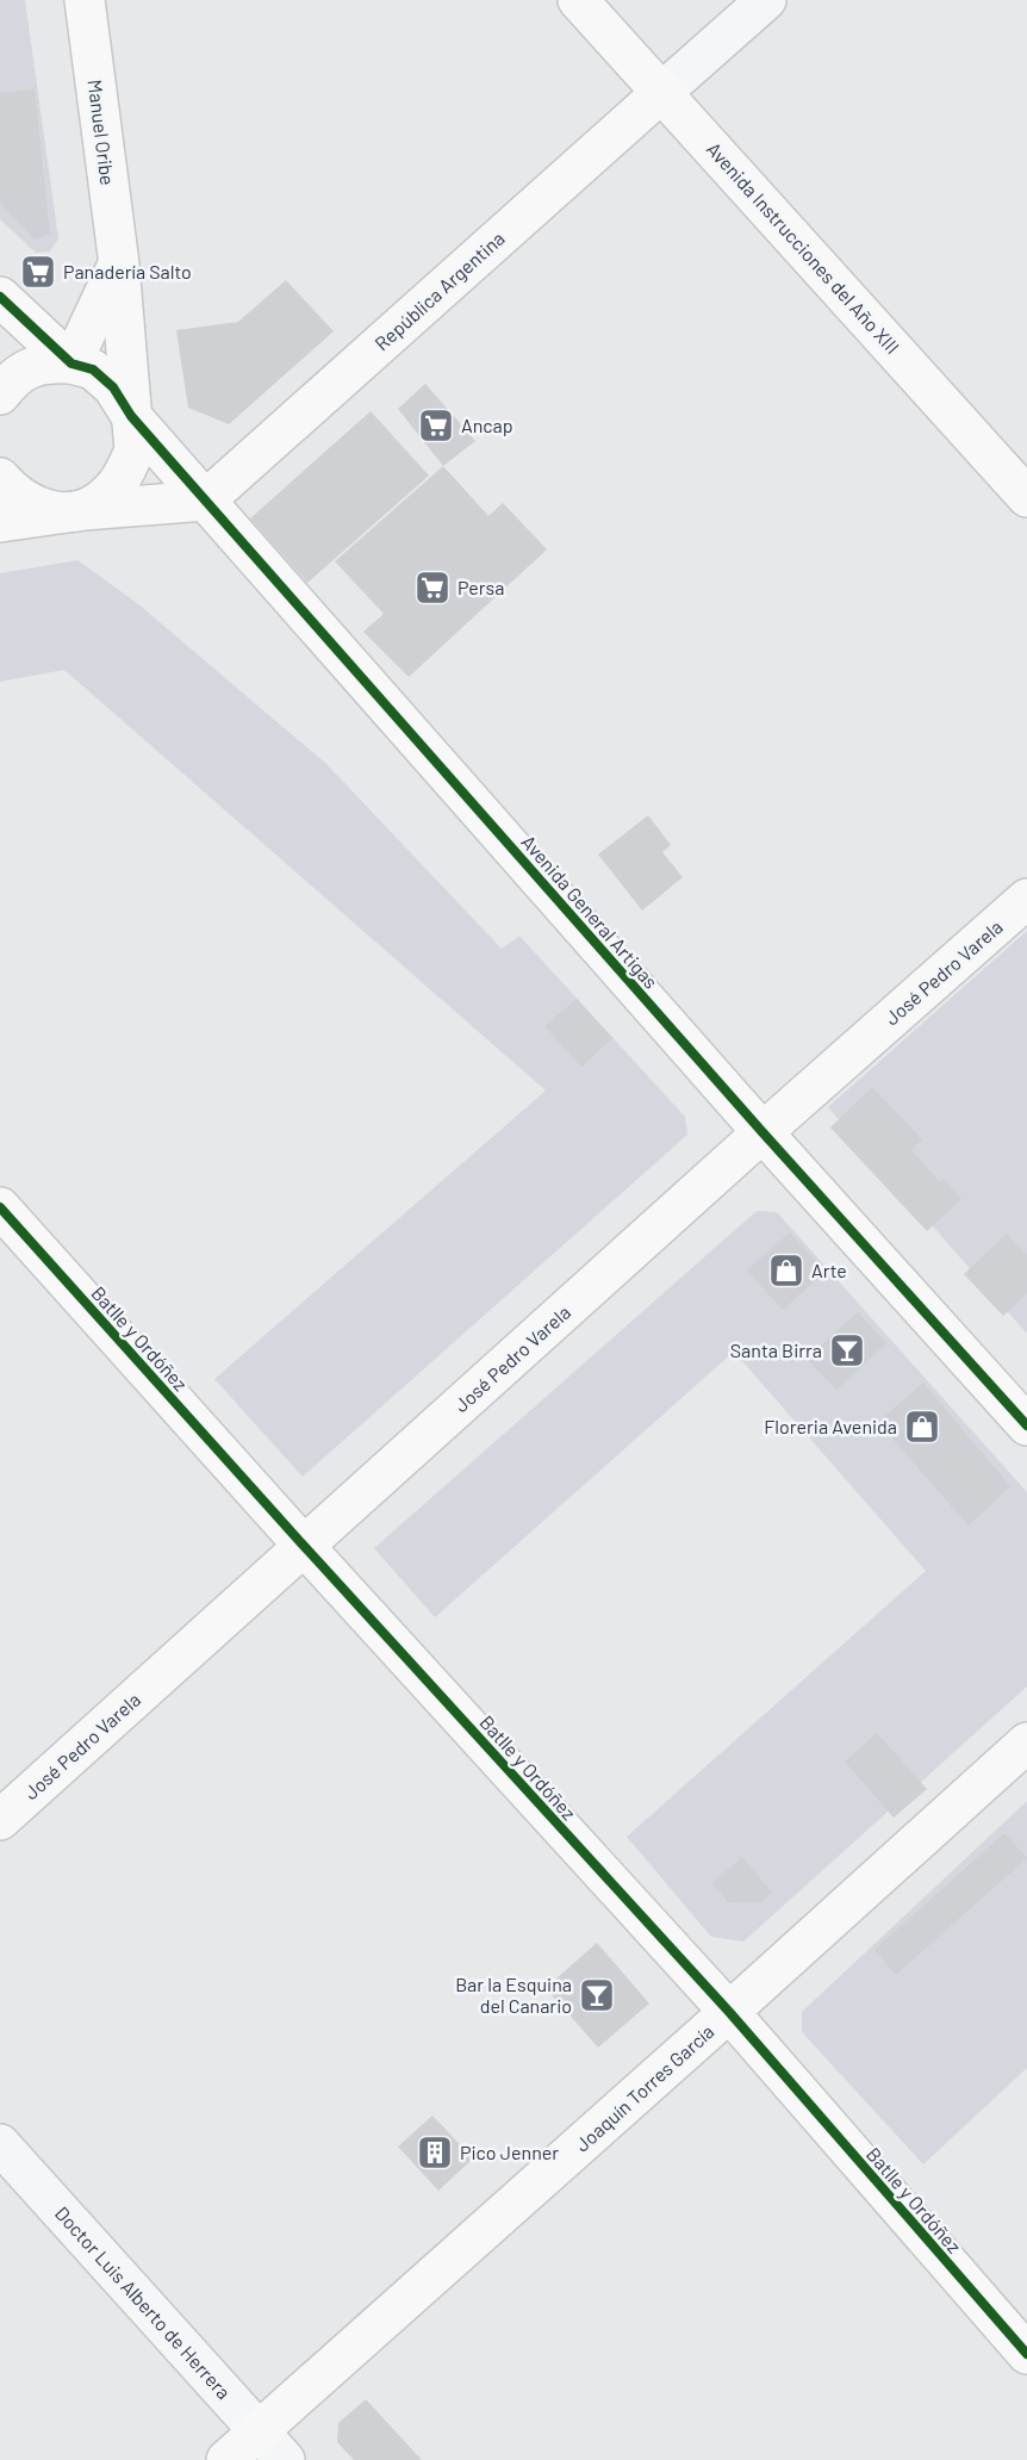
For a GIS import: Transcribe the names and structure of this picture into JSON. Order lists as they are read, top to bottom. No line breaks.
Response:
{"streets":{"street":["Manuel Oribe","Avenida Instrucciones del Año XIII","República Argentina","Avenida General Artigas","José Pedro Varela","Batlle y Ordóñez","Joaquín Torres García","Doctor Luis Alberto de Herrera"]},"crossings":[["Avenida Instrucciones del Año XIII","República Argentina"],["República Argentina","Avenida General Artigas"],["Avenida General Artigas","José Pedro Varela"],["José Pedro Varela","Batlle y Ordóñez"],["Batlle y Ordóñez","Joaquín Torres García"],["Joaquín Torres García","Doctor Luis Alberto de Herrera"]],"places":{"supermarket":["Panadería Salto","Ancap","Persa"],"shop":["Arte","Floreria Avenida"],"bar":["Santa Birra","Bar la Esquina del Canario"],"building":["Pico Jenner"]}}
